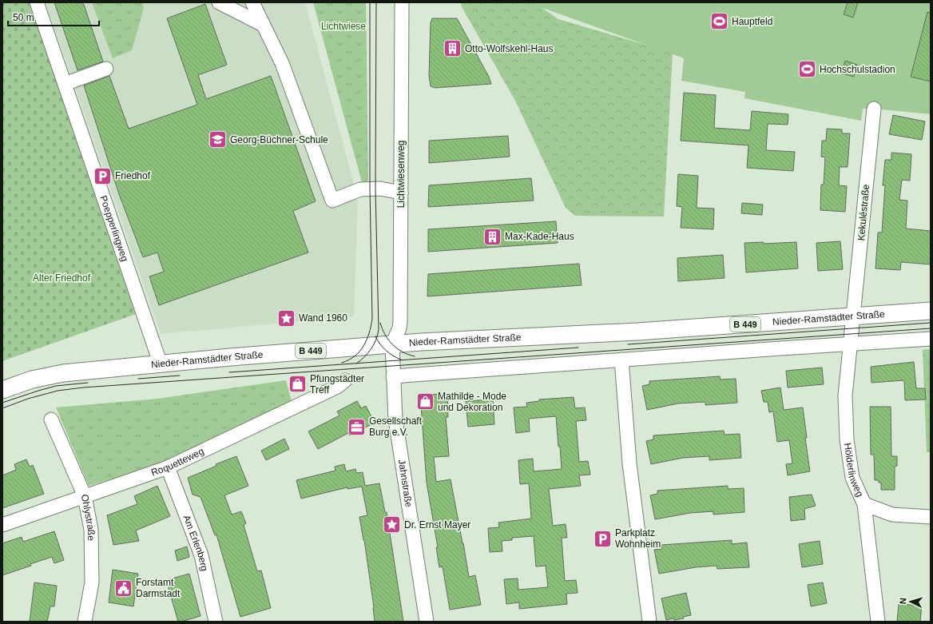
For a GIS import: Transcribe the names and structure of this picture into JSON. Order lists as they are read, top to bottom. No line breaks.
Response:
{"streets":{"main road":["Nieder-Ramstädter Straße","B 449"],"street":["Lichtwiesenweg","Kekuléstraße","Poepperlingweg","Roquetteweg","Hölderlinweg","Jahnstraße","Ohlystraße","Am Erlenberg"]},"crossings":[["Lichtwiesenweg","Nieder-Ramstädter Straße"],["Lichtwiesenweg","Jahnstraße"],["Kekuléstraße","Nieder-Ramstädter Straße"],["Kekuléstraße","Hölderlinweg"],["Poepperlingweg","Nieder-Ramstädter Straße"],["Nieder-Ramstädter Straße","Hölderlinweg"],["Nieder-Ramstädter Straße","Jahnstraße"],["Roquetteweg","Ohlystraße"],["Roquetteweg","Am Erlenberg"]],"parks":["Lichtwiese","Alter Friedhof"],"places":{"sports":["Hauptfeld","Hochschulstadion"],"building":["Otto-Wolfskehl-Haus","Max-Kade-Haus"],"school or university":["Georg-Büchner-Schule"],"parking":["Friedhof","Parkplatz Wohnheim"],"place":["Wand 1960","Dr. Ernst Mayer"],"shop":["Pfungstädter Treff","Mathilde - Mode und Dekoration"],"office":["Gesellschaft Burg e.V."],"public building":["Forstamt Darmstadt"]},"scale_bar":"50 m","north":"left"}
